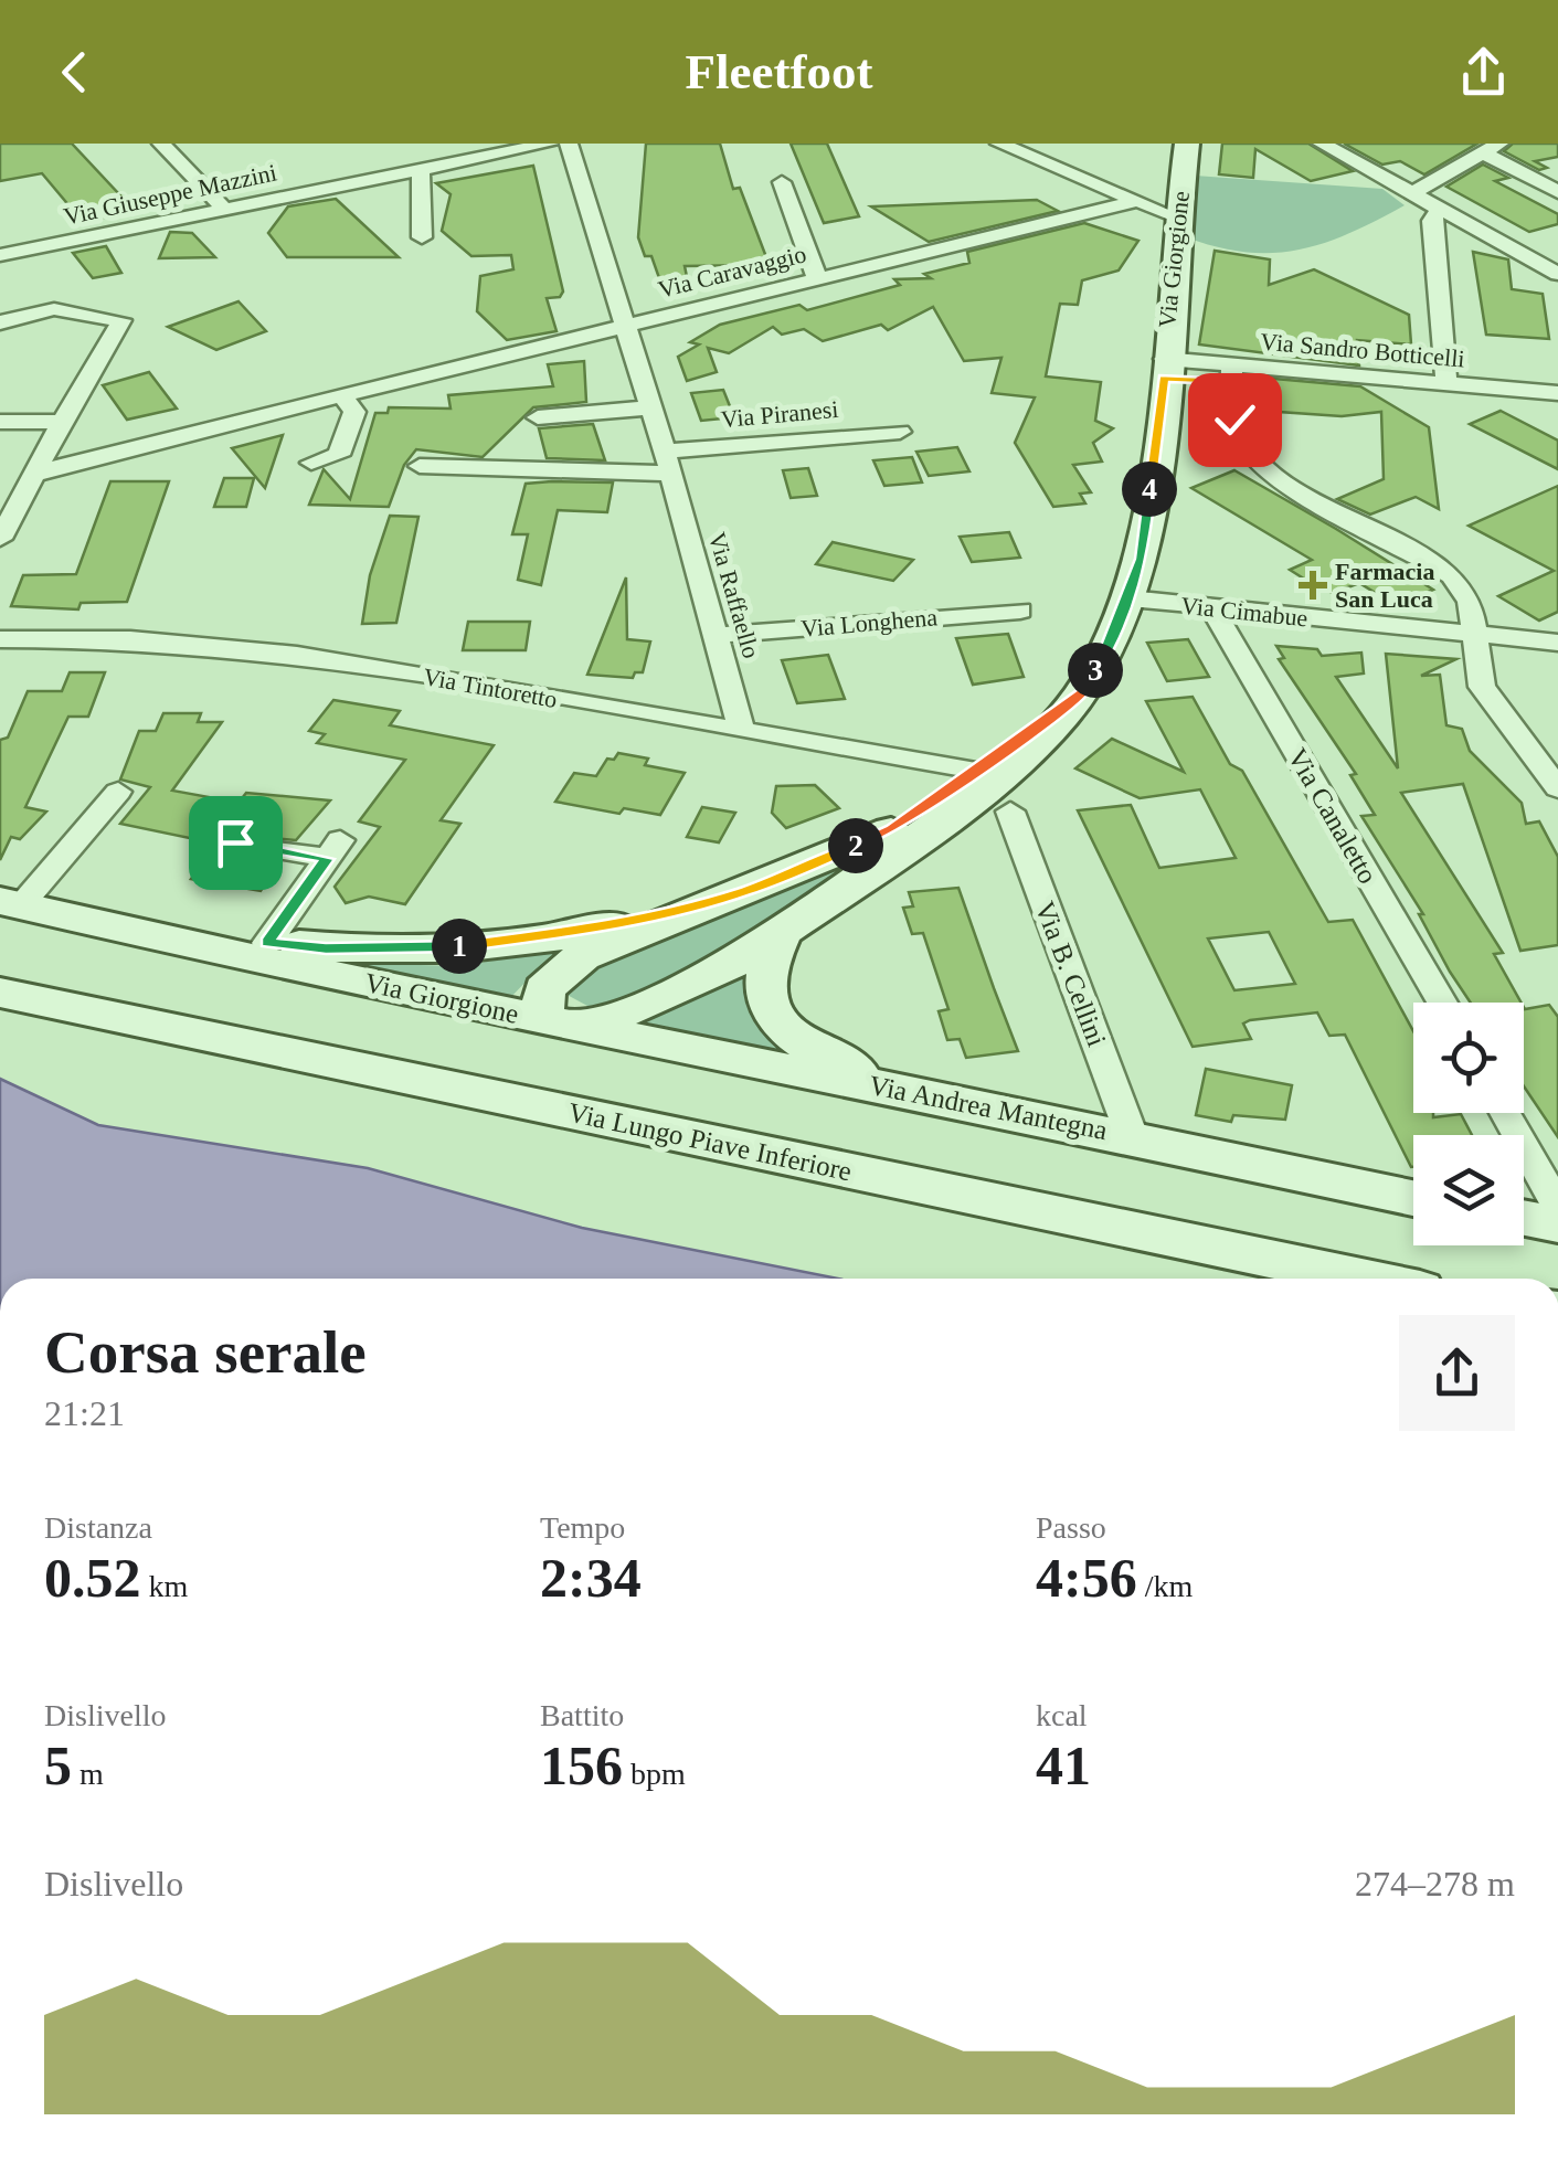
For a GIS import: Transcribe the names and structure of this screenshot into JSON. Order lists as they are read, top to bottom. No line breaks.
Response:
{"streets":{"main road":["Via Giorgione","Via Andrea Mantegna","Via Lungo Piave Inferiore"],"street":["Via Giuseppe Mazzini","Via Caravaggio","Via Sandro Botticelli","Via Piranesi","Via Raffaello","Via Cimabue","Via Longhena","Via Tintoretto","Via Canaletto","Via B. Cellini"]},"crossings":[["Via Giorgione","Via Sandro Botticelli"],["Via Giorgione","Via Cimabue"],["Via Giorgione","Via Tintoretto"],["Via Giorgione","Via Andrea Mantegna"],["Via Caravaggio","Via Raffaello"],["Via Piranesi","Via Raffaello"],["Via Raffaello","Via Longhena"],["Via Raffaello","Via Tintoretto"],["Via Cimabue","Via Canaletto"],["Via B. Cellini","Via Andrea Mantegna"]],"places":{"health":["Farmacia San Luca"]},"page":{"header":"Fleetfoot","pins":["4","3","2","1"],"heading":["Corsa serale","21:21"],"stats":[["Distanza","0.52 km"],["Tempo","2:34"],["Passo","4:56 /km"],["Dislivello","5 m"],["Battito","156 bpm"],["kcal","41"]],"chart":["Dislivello","274–278 m"]}}
